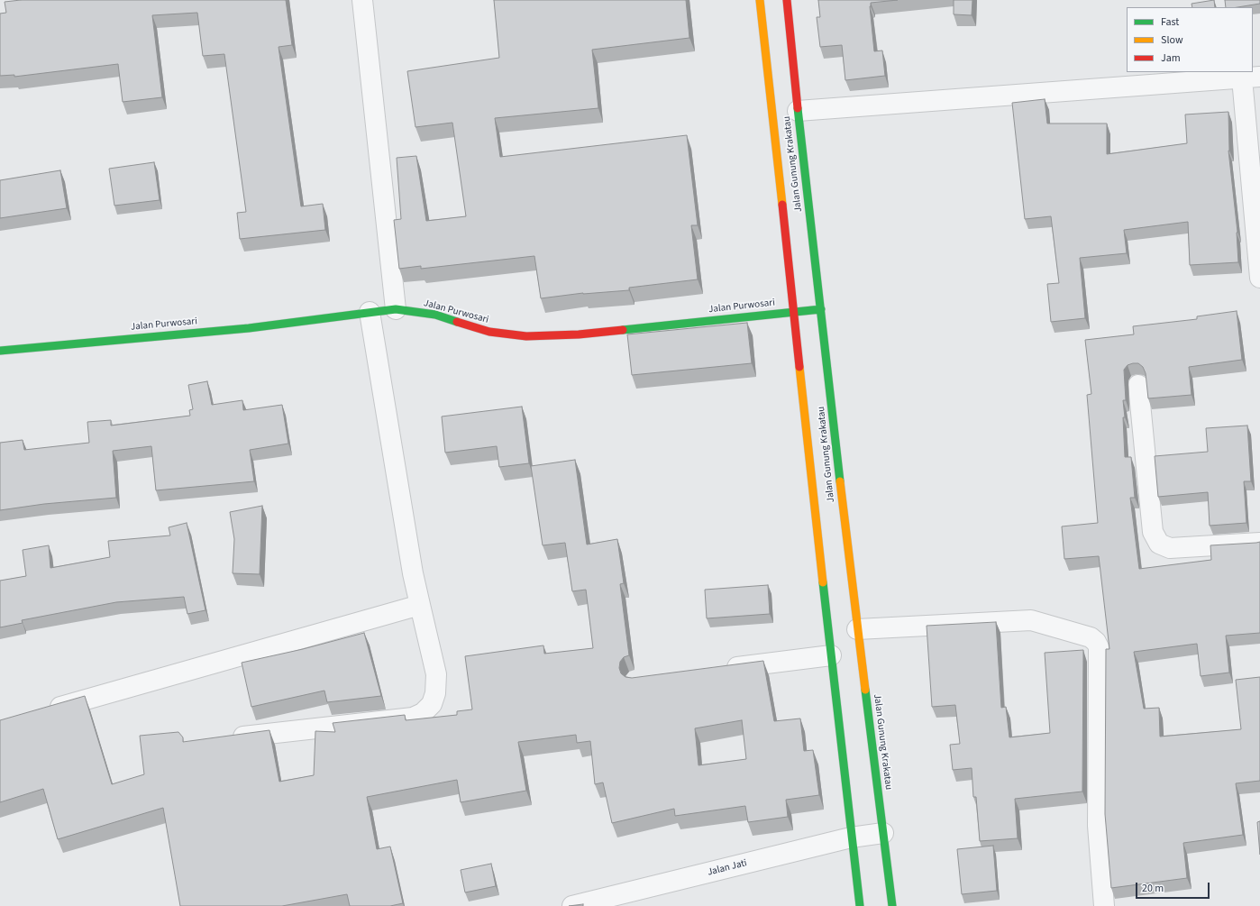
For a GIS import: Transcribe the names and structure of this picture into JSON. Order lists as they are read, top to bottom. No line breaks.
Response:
{"streets":{"main road":["Jalan Gunung Krakatau","Jalan Purwosari"],"street":["Jalan Jati"]},"crossings":[["Jalan Gunung Krakatau","Jalan Purwosari"],["Jalan Gunung Krakatau","Jalan Jati"]],"legend":["Fast","Slow","Jam"],"scale_bar":"20 m"}
